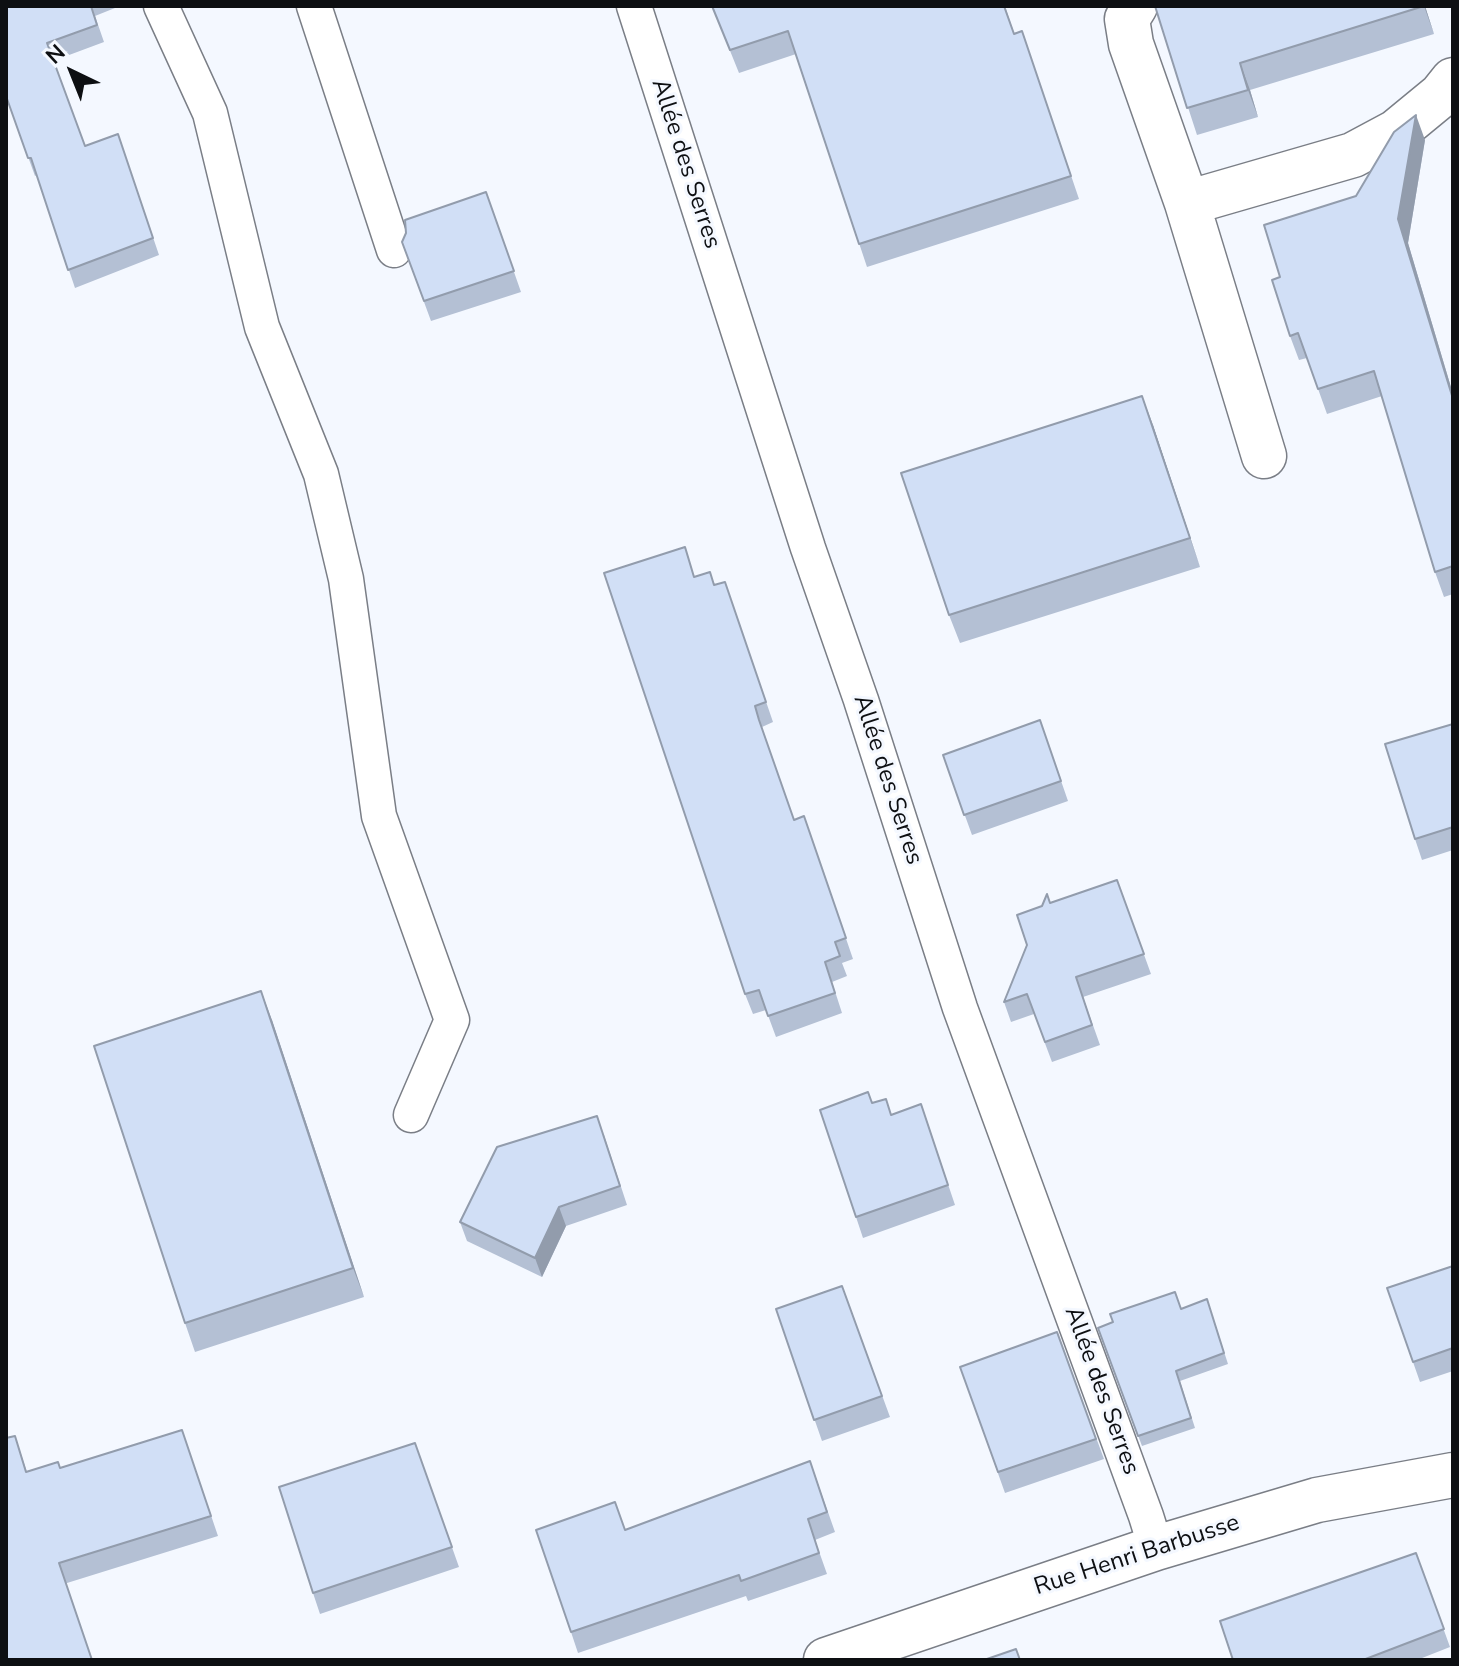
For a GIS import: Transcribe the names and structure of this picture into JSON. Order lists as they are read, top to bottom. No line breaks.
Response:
{"streets":{"street":["Rue Henri Barbusse"],"lane":["Allée des Serres"]},"crossings":[["Allée des Serres","Rue Henri Barbusse"]],"north":"top left"}
